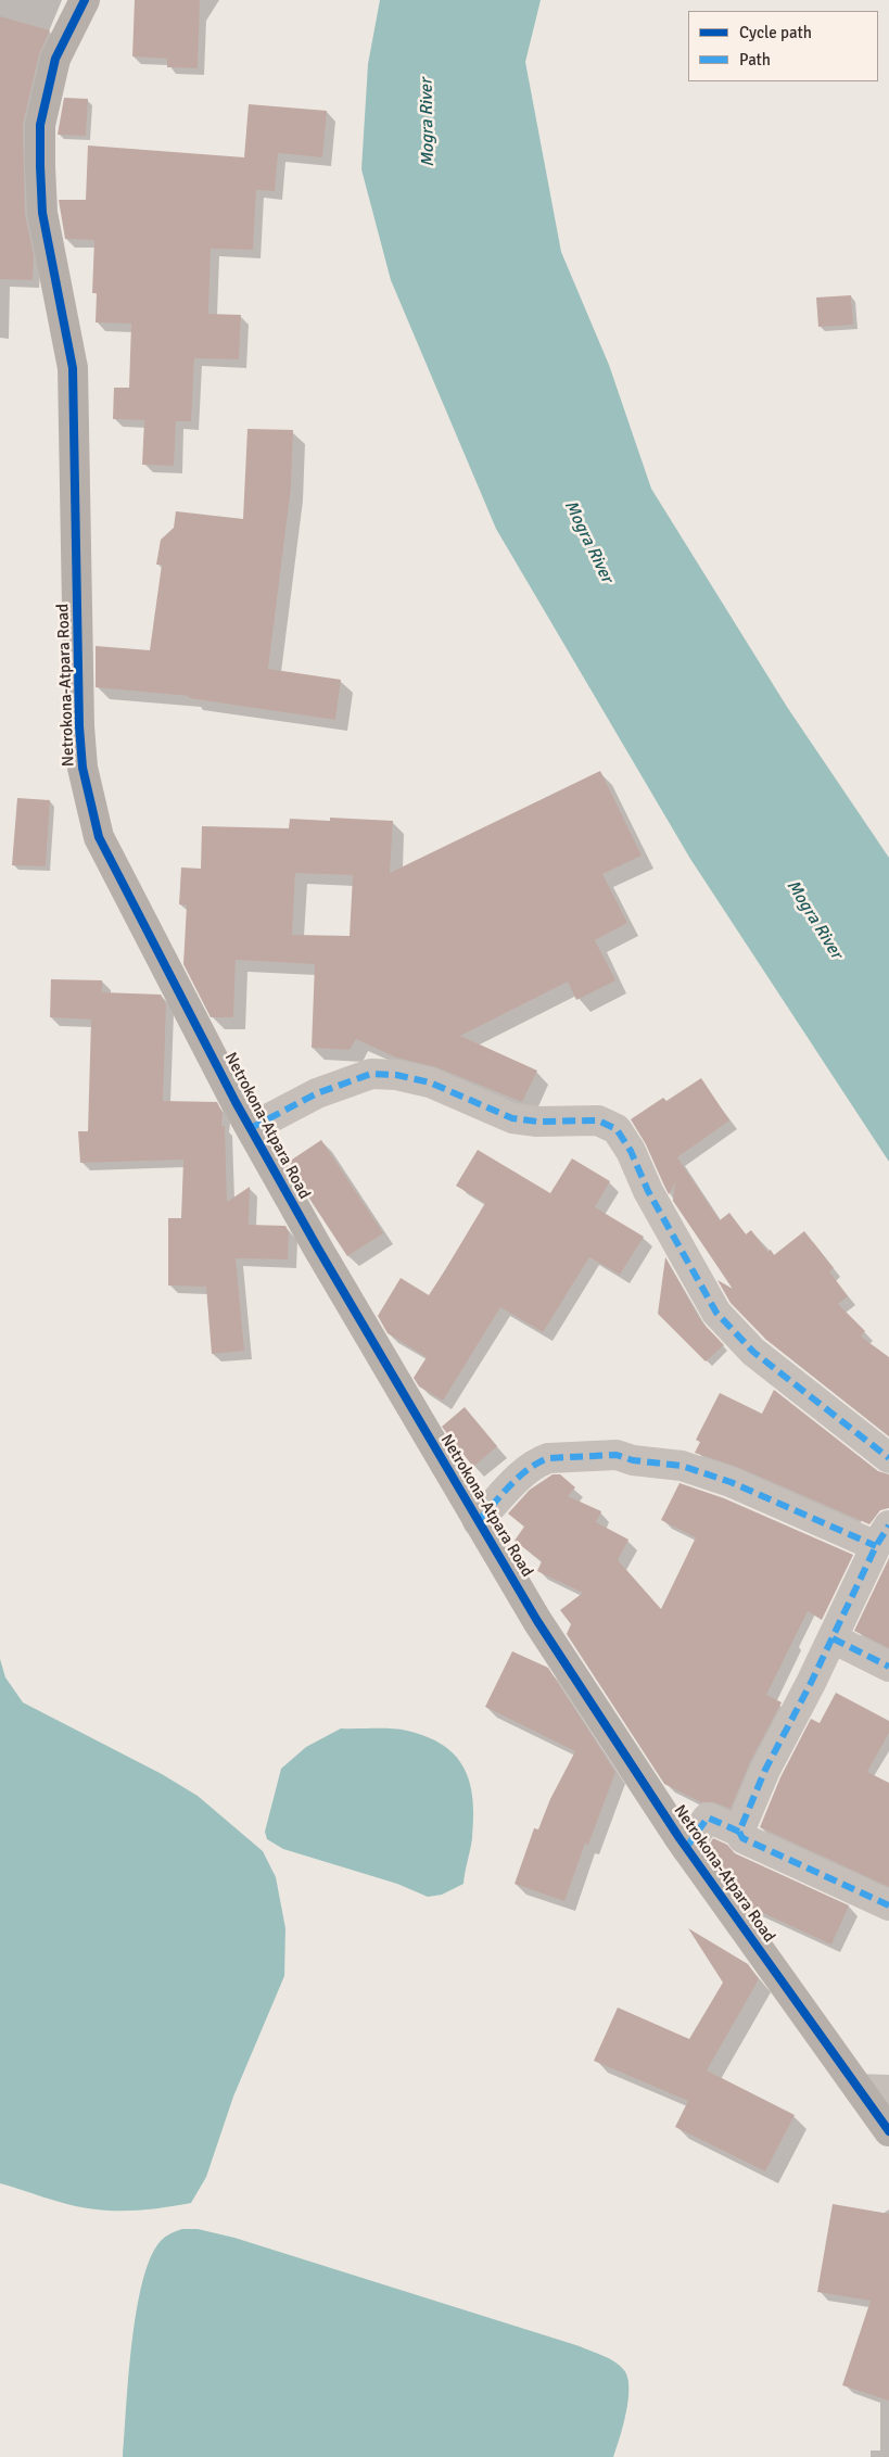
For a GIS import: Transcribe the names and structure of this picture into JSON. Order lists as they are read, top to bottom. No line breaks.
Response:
{"streets":{"street":["Netrokona-Atpara Road"]},"water":["Mogra River"],"legend":["Cycle path","Path"]}
